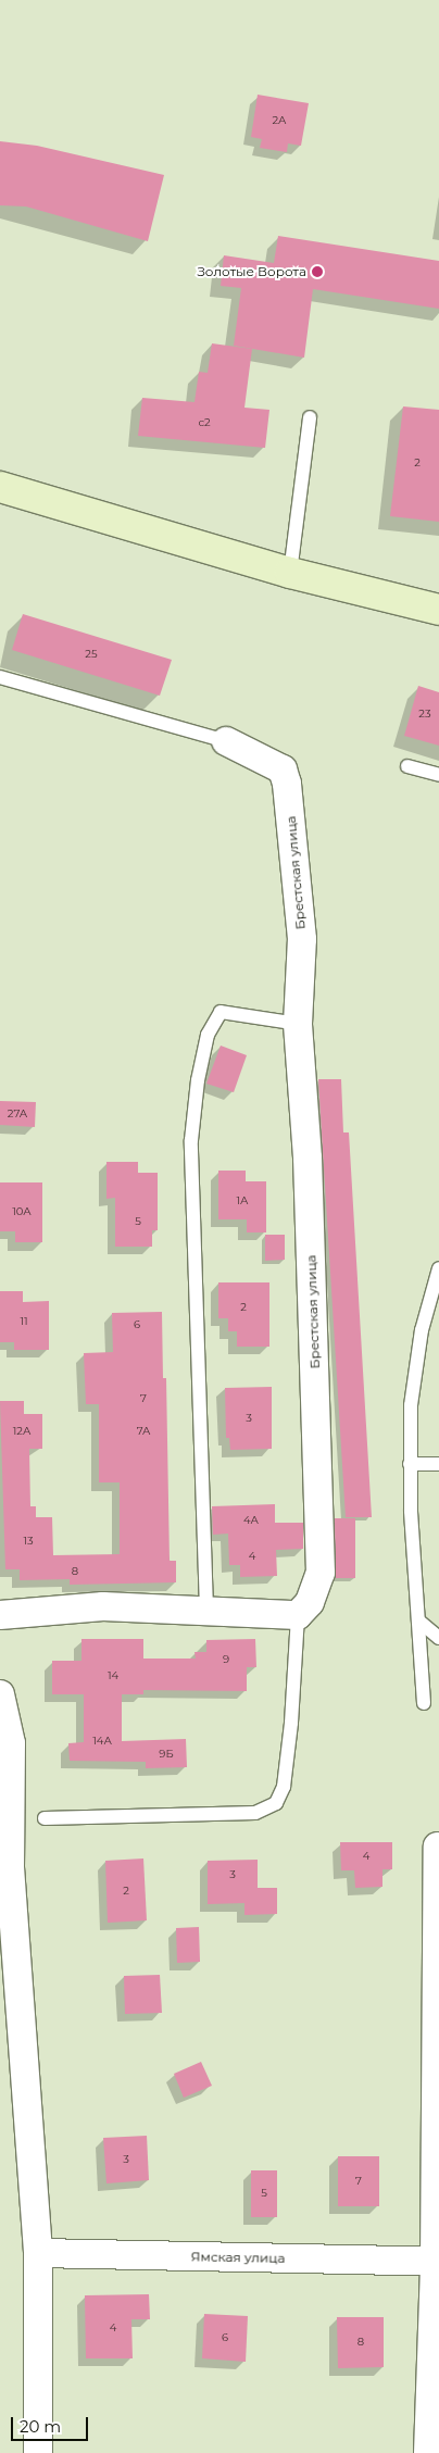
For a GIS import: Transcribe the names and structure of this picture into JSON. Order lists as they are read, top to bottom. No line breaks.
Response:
{"streets":{"street":["Брестская улица","Ямская улица"]},"places":["Золотые Ворота"],"house_numbers":["2А","с2","2","25","23","27А","1А","10А","5","2","11","6","7","3","12А","7А","4А","13","4","8","9","14","14А","9Б","4","3","2","3","7","5","4","6","8"],"scale_bar":"20 m"}
